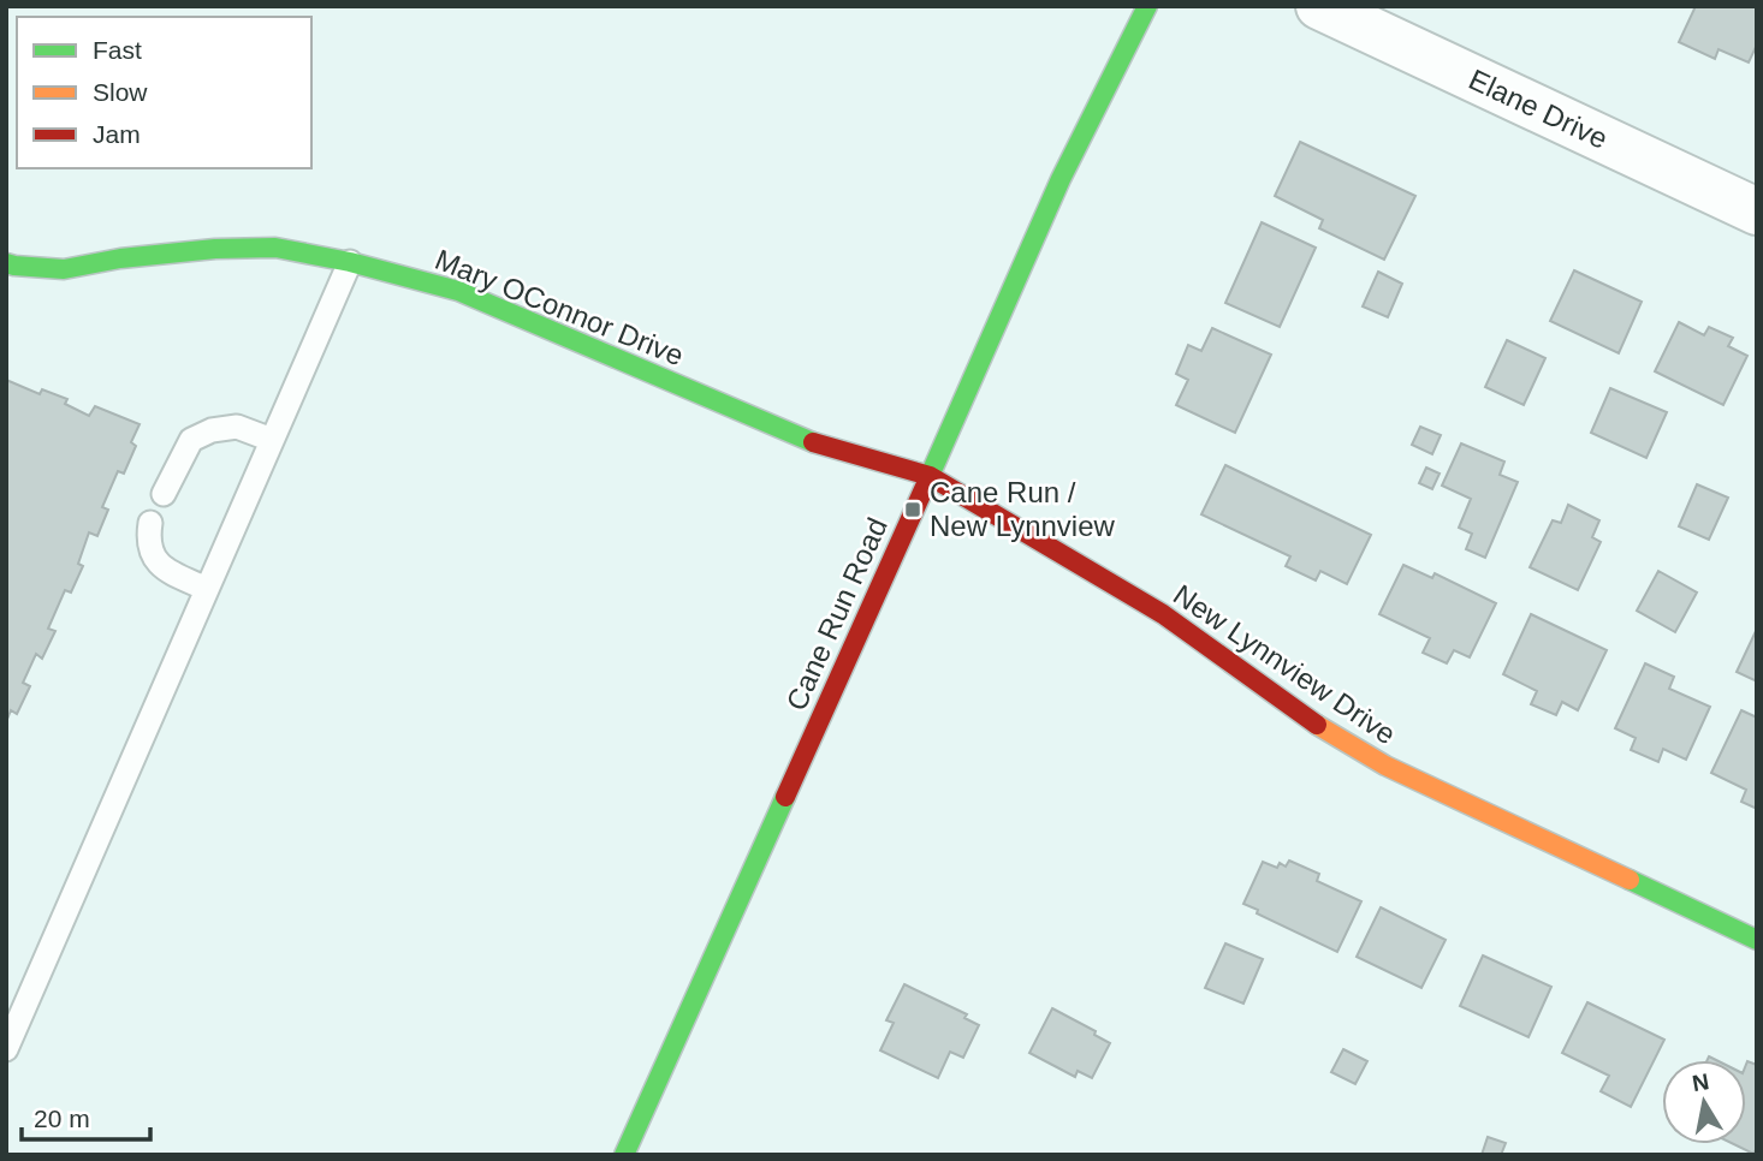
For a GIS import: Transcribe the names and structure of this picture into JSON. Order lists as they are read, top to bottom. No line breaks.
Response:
{"streets":{"main road":["Mary OConnor Drive","Cane Run Road","New Lynnview Drive"],"street":["Elane Drive"]},"crossings":[["Mary OConnor Drive","Cane Run Road"],["Mary OConnor Drive","New Lynnview Drive"],["Cane Run Road","New Lynnview Drive"]],"places":{"transit":["Cane Run / New Lynnview"]},"legend":["Fast","Slow","Jam"],"scale_bar":"20 m","north":"top"}
